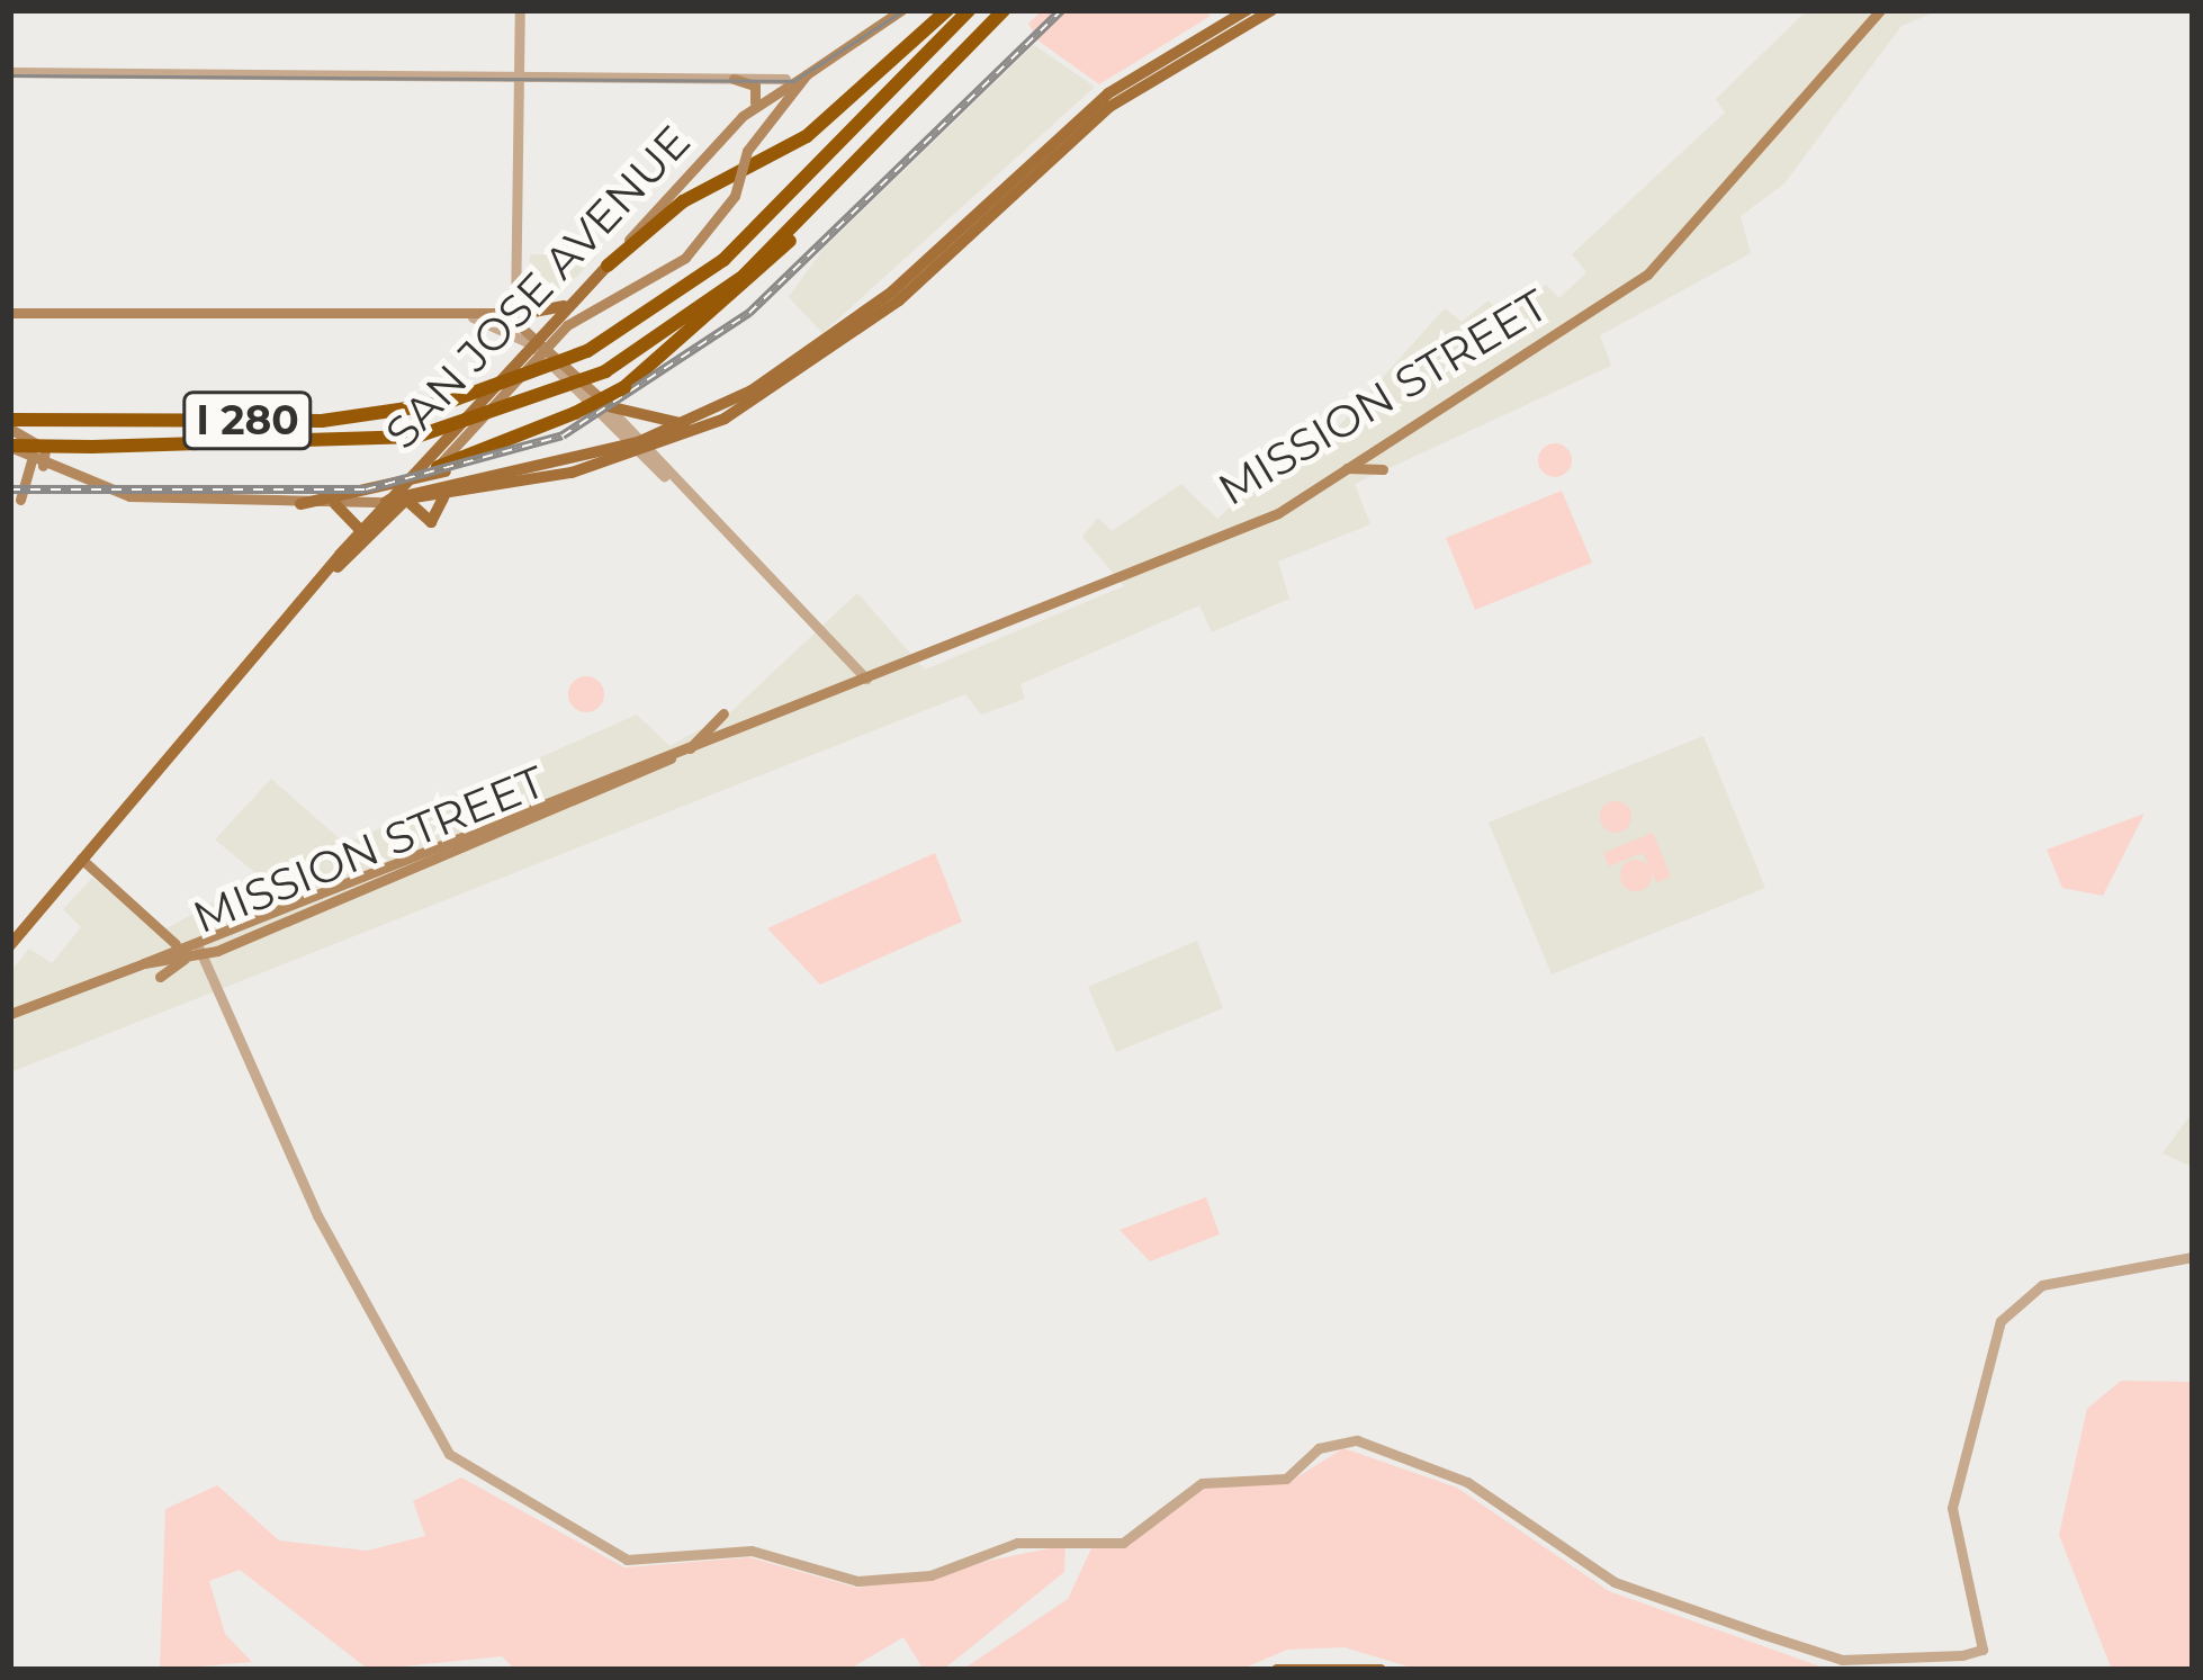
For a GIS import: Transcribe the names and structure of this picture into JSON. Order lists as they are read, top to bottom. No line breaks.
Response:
{"streets":{"highway":["I 280"],"main road":["SAN JOSE AVENUE","MISSION STREET"]}}
